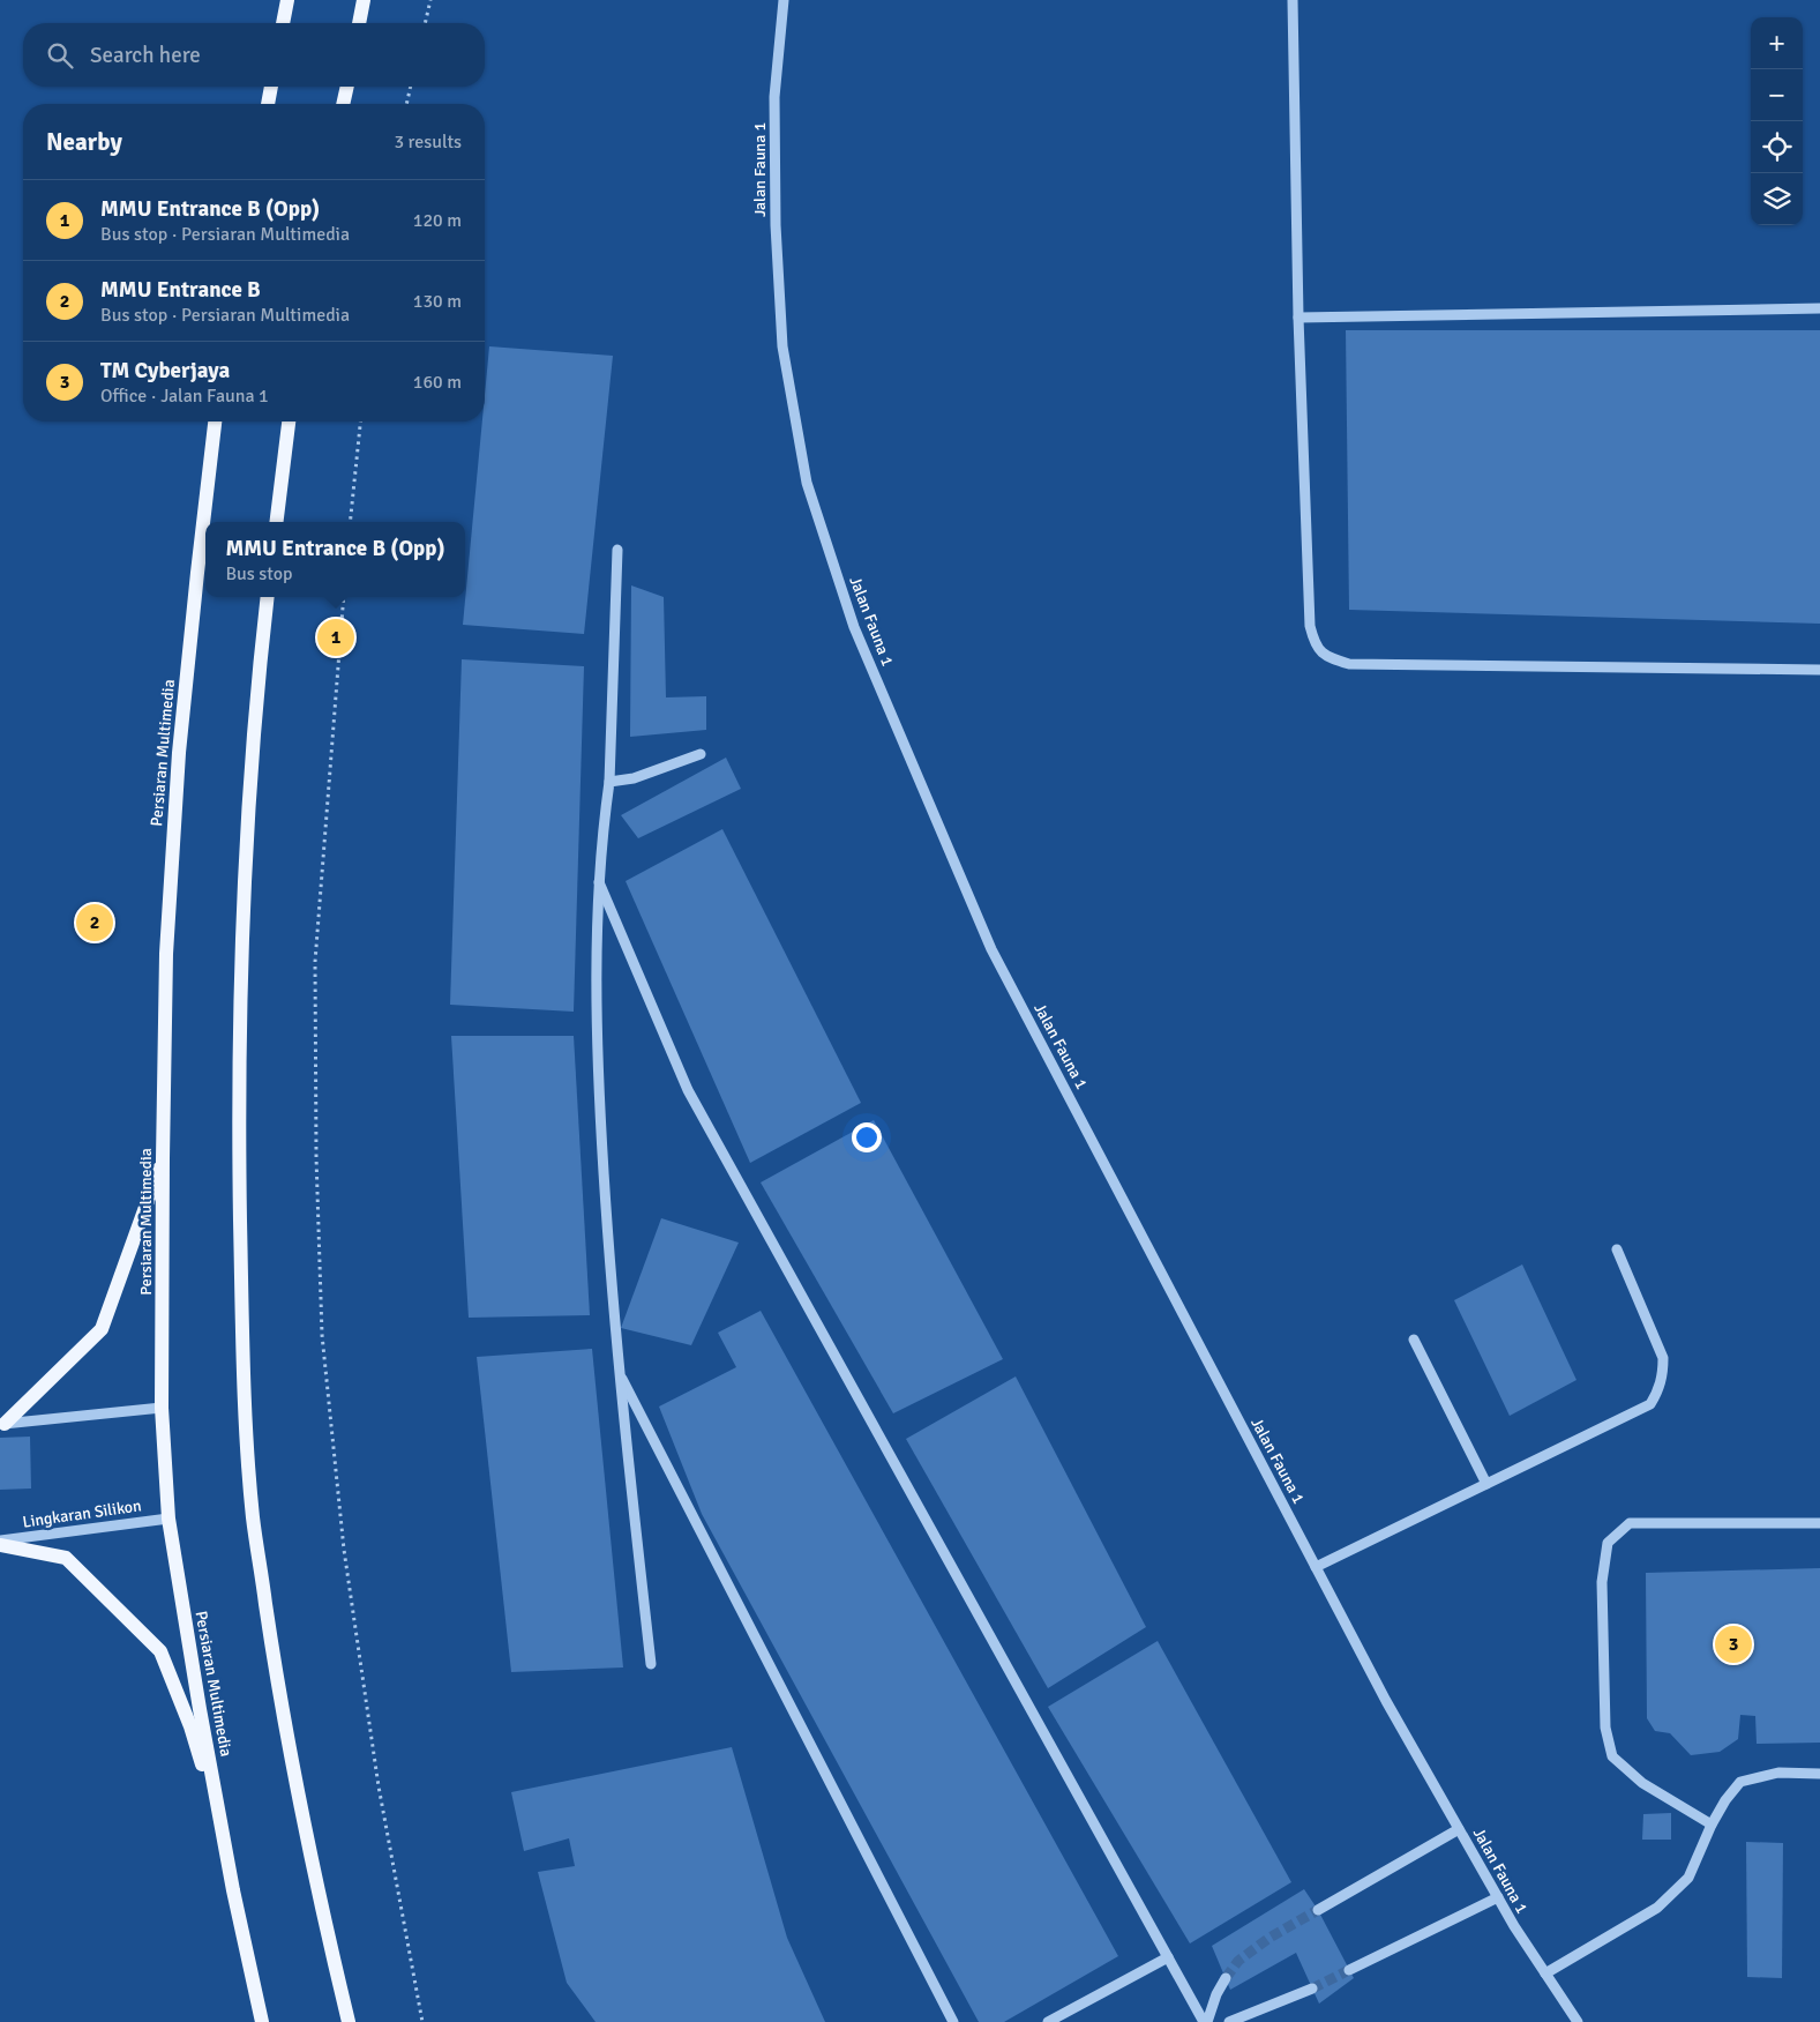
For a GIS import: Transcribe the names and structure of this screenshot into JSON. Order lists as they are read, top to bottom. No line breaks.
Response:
{"streets":{"main road":["Persiaran Multimedia"],"street":["Jalan Fauna 1","Lingkaran Silikon"]},"crossings":[["Persiaran Multimedia","Lingkaran Silikon"]],"page":{"map_buttons":["+","−"],"search":"Search here","heading":["Nearby","3 results"],"list":[{"mark":"1","name":"MMU Entrance B (Opp)","note":"Bus stop · Persiaran Multimedia","value":"120 m"},{"mark":"2","name":"MMU Entrance B","note":"Bus stop · Persiaran Multimedia","value":"130 m"},{"mark":"3","name":"TM Cyberjaya","note":"Office · Jalan Fauna 1","value":"160 m"}],"popup":["MMU Entrance B (Opp)","Bus stop"],"pins":["1","2","3"]}}
